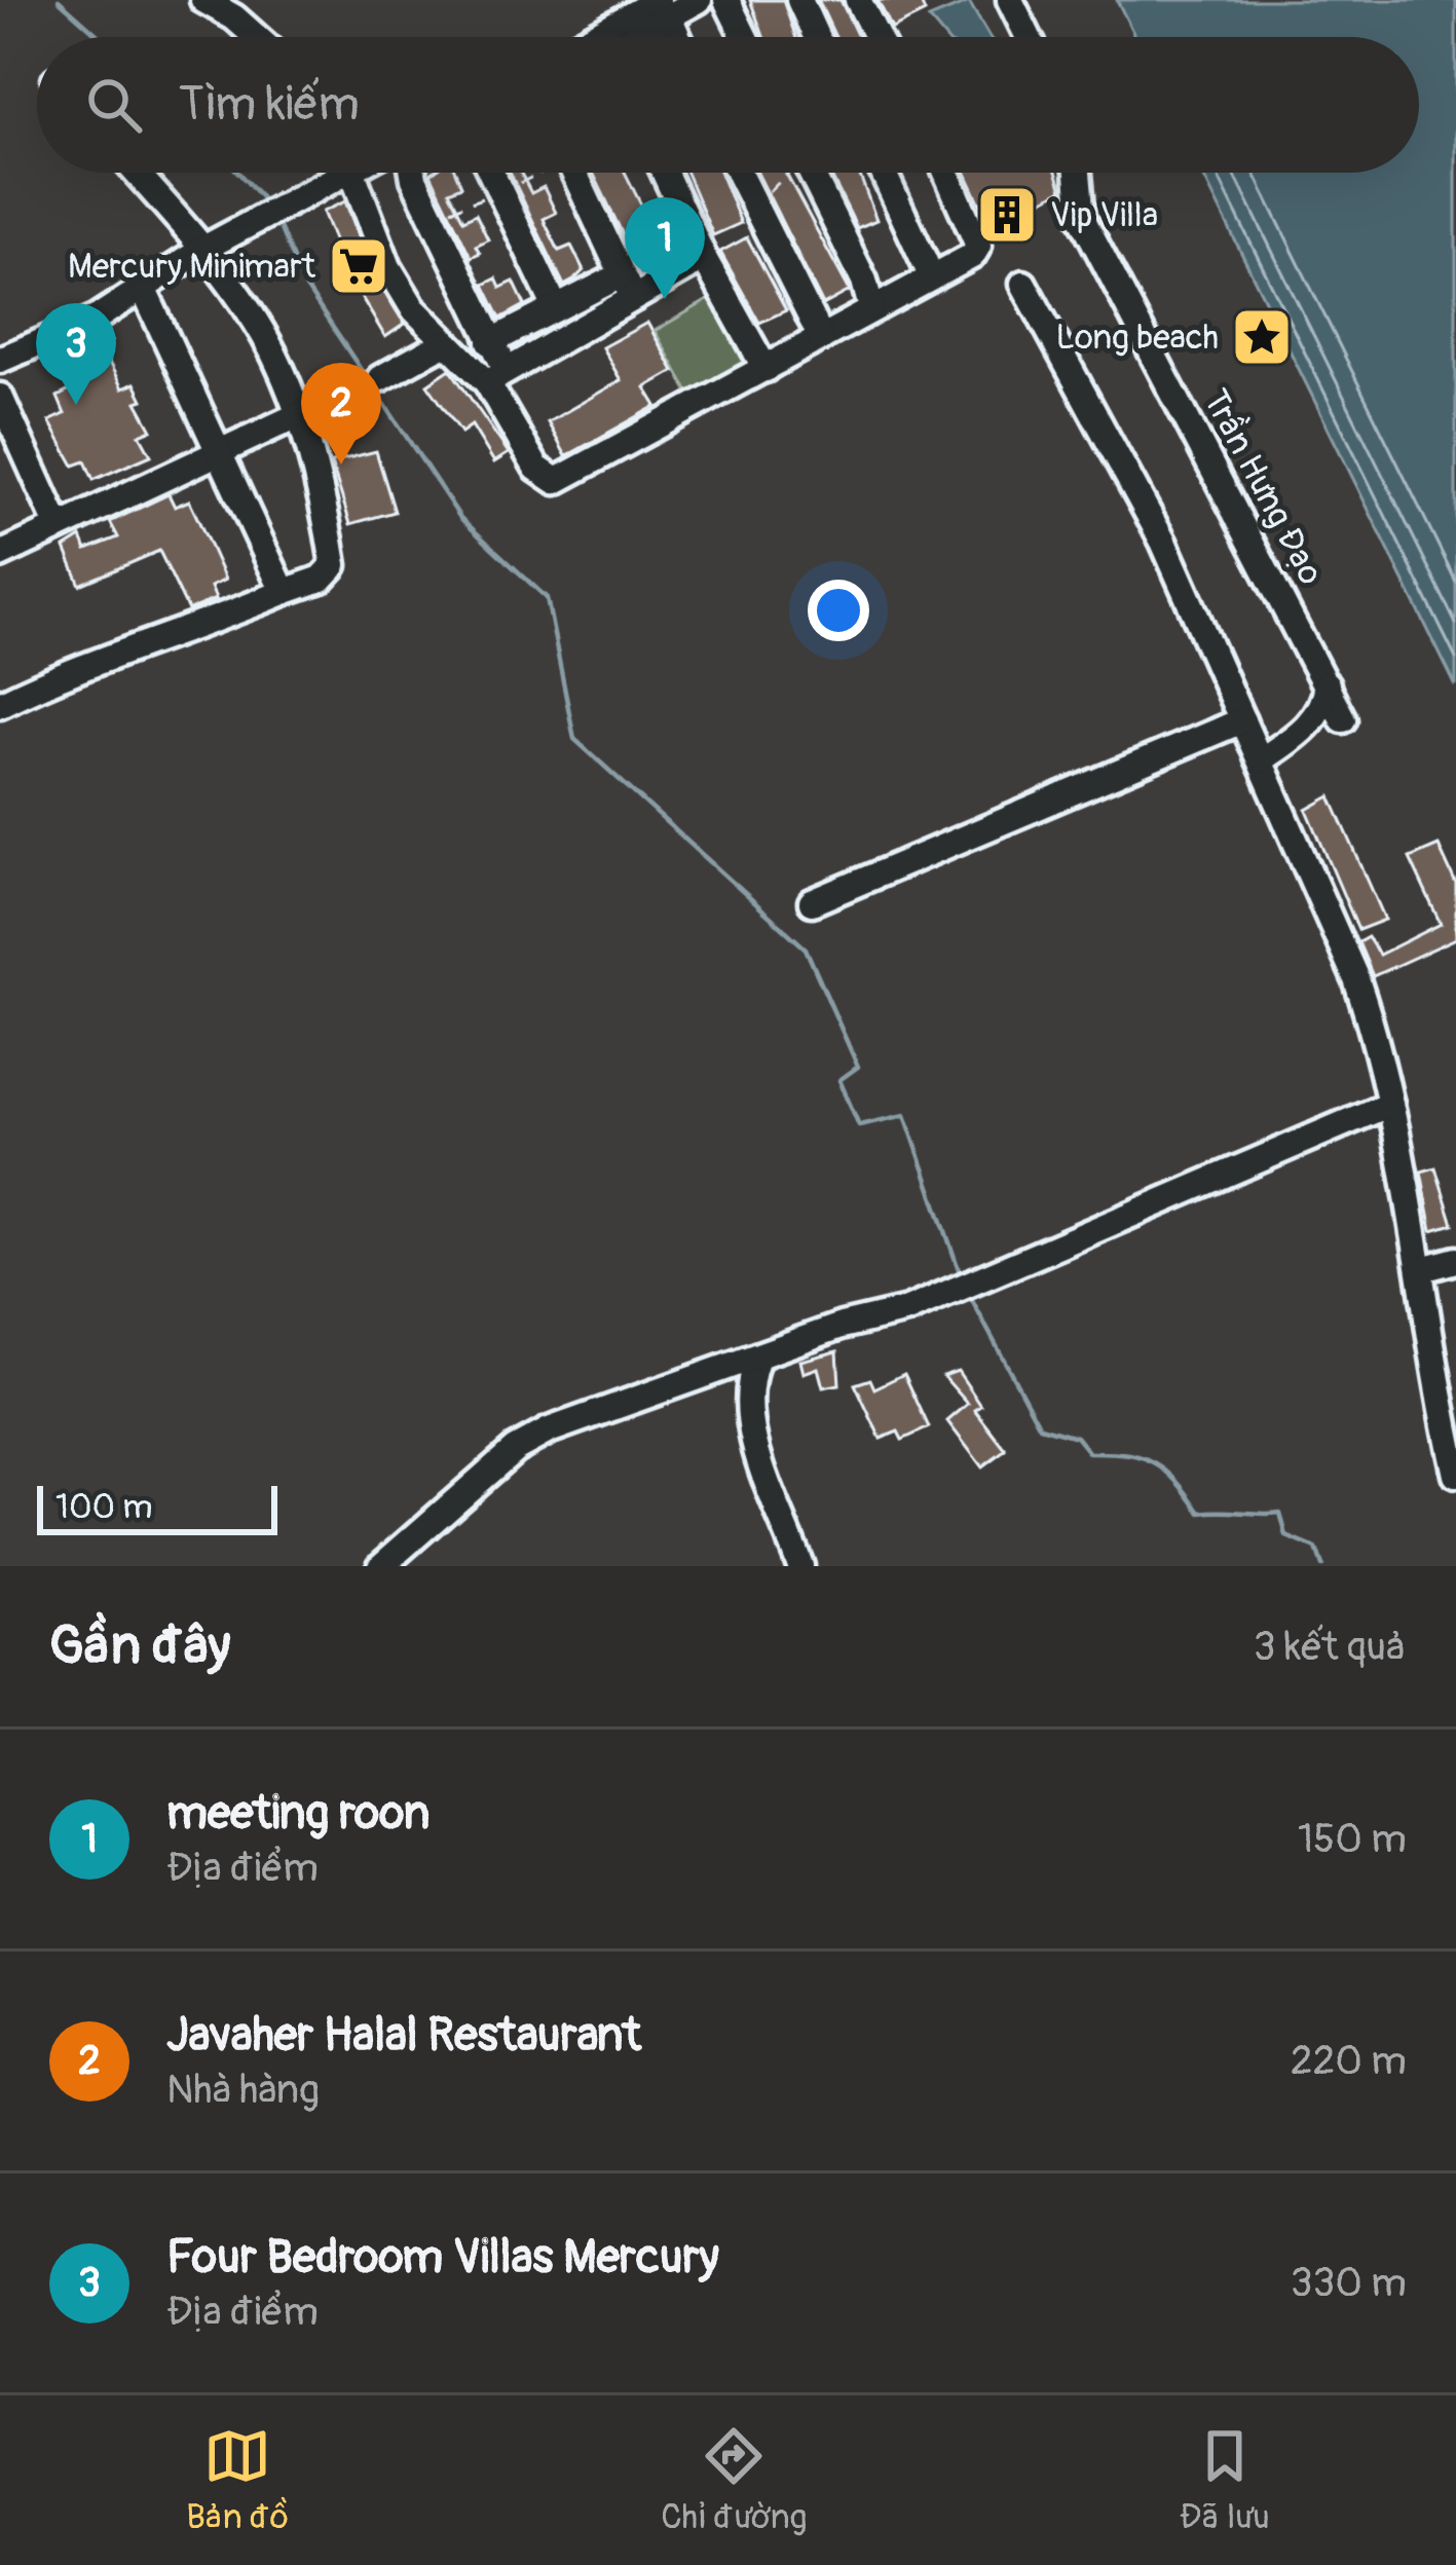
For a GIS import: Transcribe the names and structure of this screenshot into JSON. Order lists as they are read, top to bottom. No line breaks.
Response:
{"streets":{"street":["Trần Hưng Đạo"]},"places":{"building":["Vip Villa"],"supermarket":["Mercury Minimart"],"place":["Long beach"]},"scale_bar":"100 m","page":{"search":"Tìm kiếm","pins":["1","3","2"],"scale":"100 m","heading":["Gần đây","3 kết quả"],"list":[{"mark":"1","name":"meeting roon","note":"Địa điểm","value":"150 m"},{"mark":"2","name":"Javaher Halal Restaurant","note":"Nhà hàng","value":"220 m"},{"mark":"3","name":"Four Bedroom Villas Mercury","note":"Địa điểm","value":"330 m"}],"nav":["Bản đồ","Chỉ đường","Đã lưu"]}}
